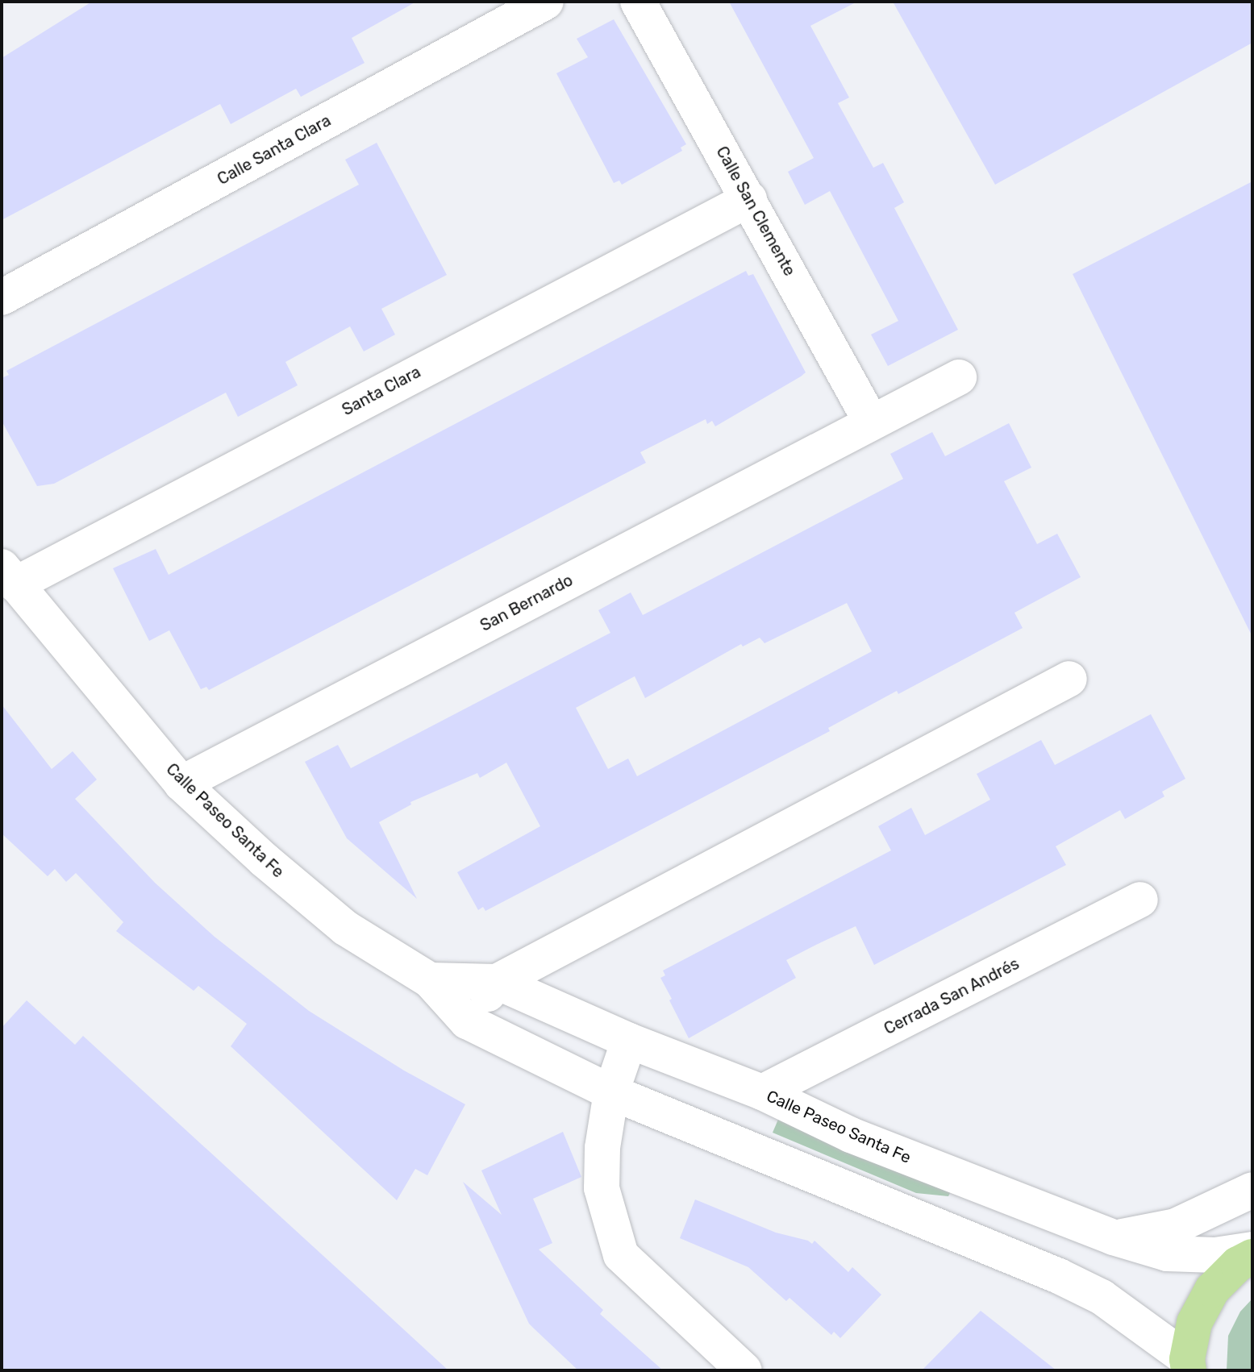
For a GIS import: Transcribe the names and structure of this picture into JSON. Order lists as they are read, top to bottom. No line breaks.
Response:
{"streets":{"street":["Calle Santa Clara","Calle San Clemente","Santa Clara","San Bernardo","Calle Paseo Santa Fe","Cerrada San Andrés"]},"crossings":[["Calle San Clemente","Santa Clara"],["Calle San Clemente","San Bernardo"],["Santa Clara","Calle Paseo Santa Fe"],["San Bernardo","Calle Paseo Santa Fe"],["Calle Paseo Santa Fe","Cerrada San Andrés"]]}
